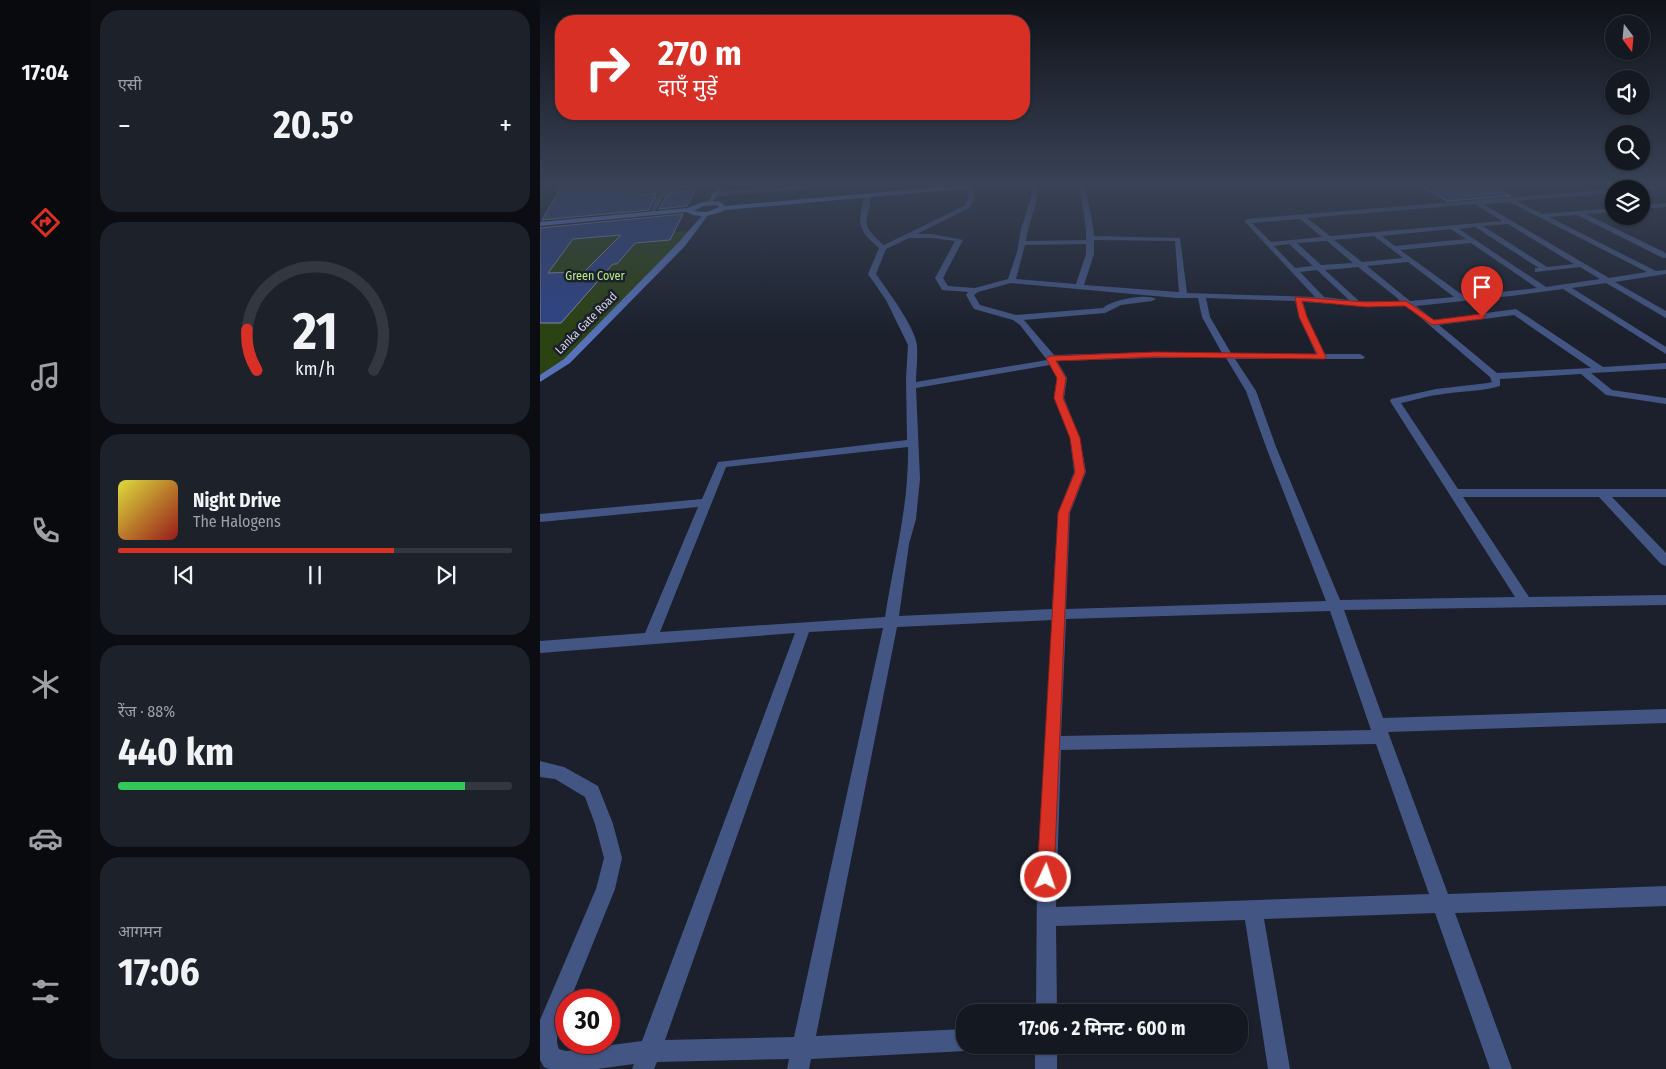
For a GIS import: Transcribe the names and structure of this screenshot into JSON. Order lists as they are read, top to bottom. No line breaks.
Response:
{"streets":{"street":["Lanka Gate Road"]},"parks":["Green Cover"],"north":"bottom","page":{"tabs":"17:04","tile":["एसी",["रेंज · 88%","440 km"],["आगमन","17:06"]],"turn":["270 m","दाएँ मुड़ें"],"heat":["−","20.5°","+"],"song":["Night Drive","The Halogens"],"limit":"30","trip":"17:06 · 2 मिनट · 600 m","gauge":["21","km/h"]}}
